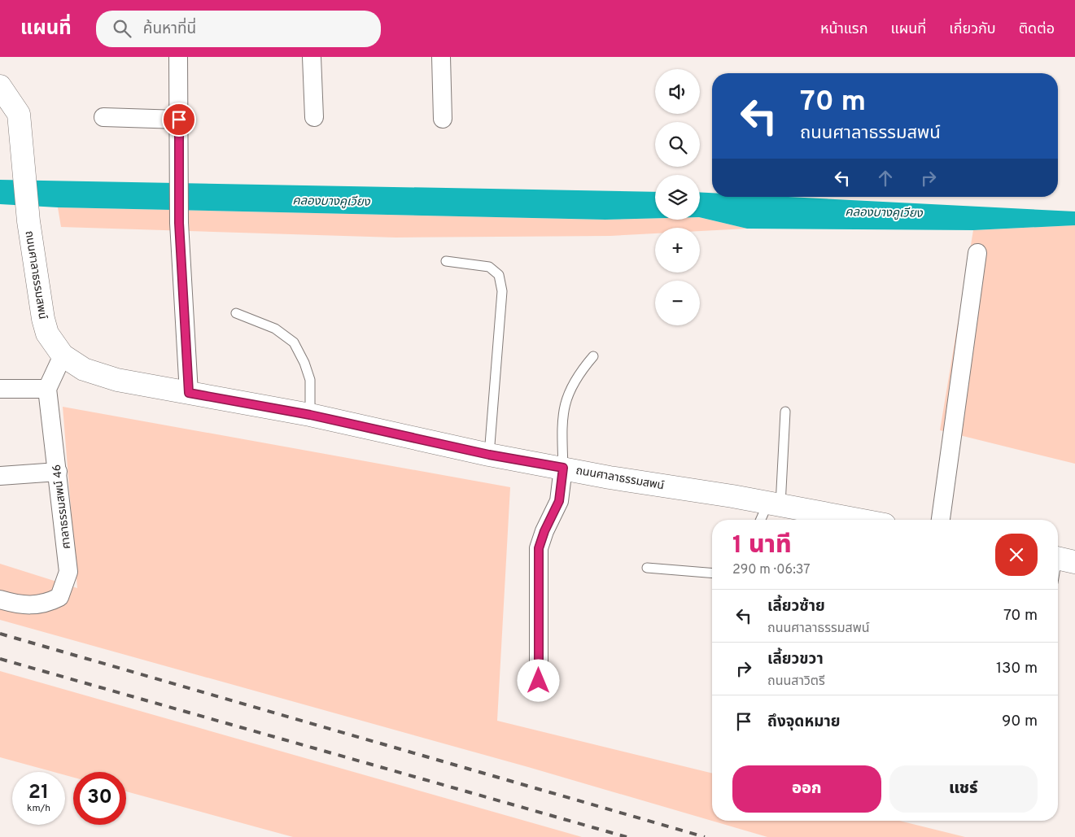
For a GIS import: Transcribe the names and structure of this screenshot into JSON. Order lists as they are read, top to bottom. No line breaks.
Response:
{"streets":{"street":["ถนนศาลาธรรมสพน์","ศาลาธรรมสพน์ 46"]},"water":["คลองบางคูเวียง"],"page":{"header":"แผนที่","search":"ค้นหาที่นี่","nav":["หน้าแรก","แผนที่","เกี่ยวกับ","ติดต่อ"],"map_buttons":["+","−"],"turn":["70 m","ถนนศาลาธรรมสพน์"],"heading":["1 นาที","290 m · 06:37"],"list":[{"name":"เลี้ยวซ้าย","note":"ถนนศาลาธรรมสพน์","value":"70 m"},{"name":"เลี้ยวขวา","note":"ถนนสาวิตรี","value":"130 m"},{"name":"ถึงจุดหมาย","value":"90 m"}],"buttons":["ออก","แชร์"],"speed":"21 km/h","limit":"30"}}
